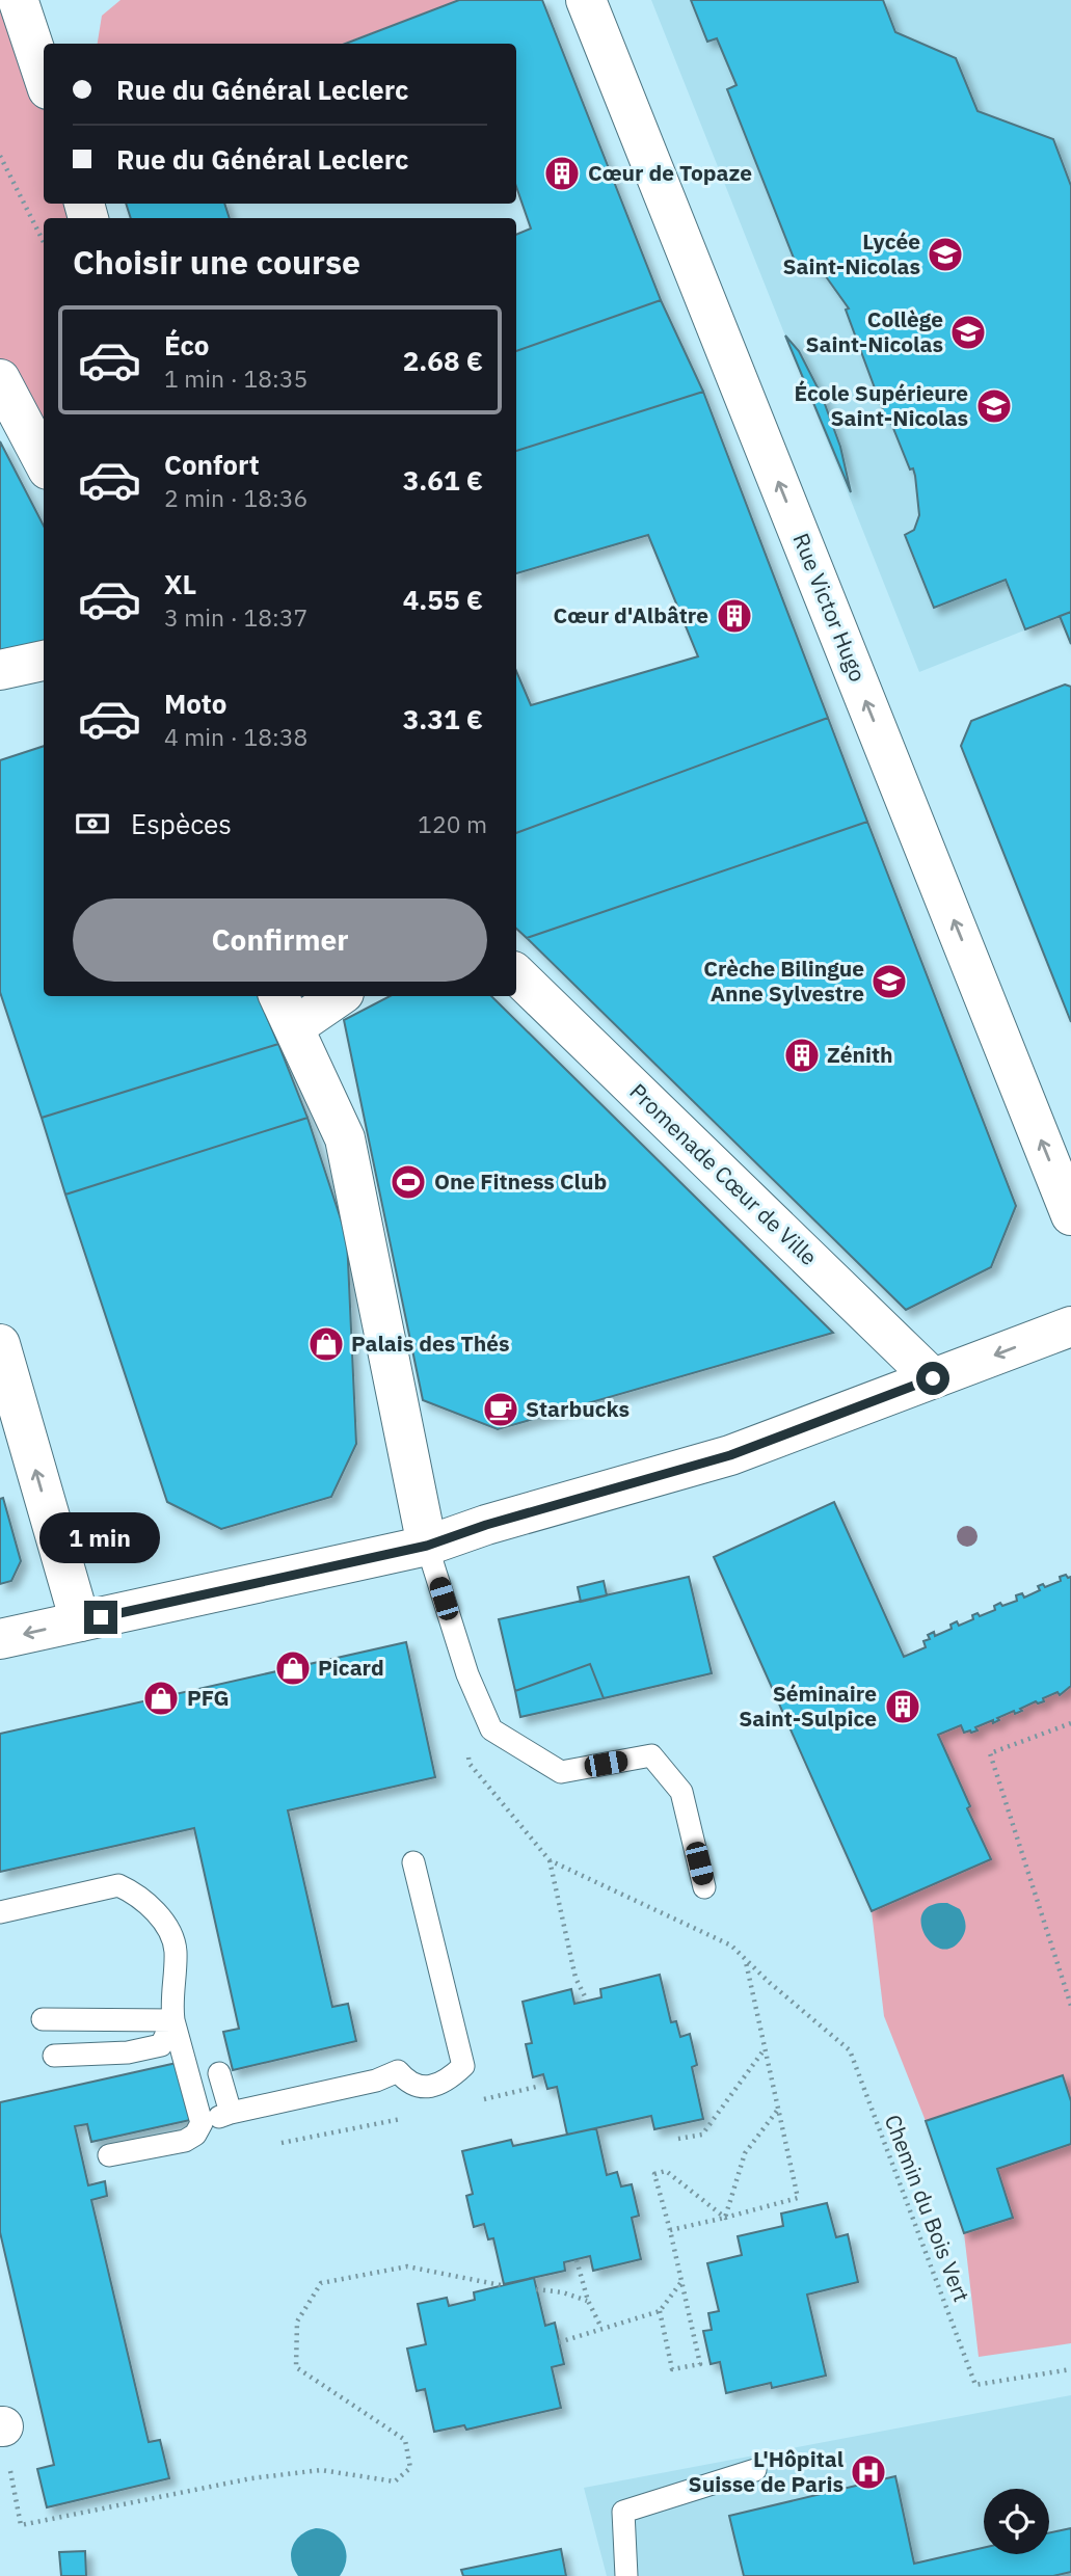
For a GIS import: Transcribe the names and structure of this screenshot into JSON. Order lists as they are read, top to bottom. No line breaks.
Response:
{"streets":{"street":["Rue Victor Hugo","Promenade Cœur de Ville"],"path":["Chemin du Bois Vert"]},"one_way":["Rue Victor Hugo"],"places":{"building":["Cœur de Topaze","Cœur d'Albâtre","Zénith","Séminaire Saint-Sulpice"],"school or university":["Lycée Saint-Nicolas","Collège Saint-Nicolas","École Supérieure Saint-Nicolas","Crèche Bilingue Anne Sylvestre"],"sports":["One Fitness Club"],"shop":["Palais des Thés","Picard","PFG"],"cafe":["Starbucks"],"hospital":["L'Hôpital Suisse de Paris"]},"page":{"banner":["Rue du Général Leclerc","Rue du Général Leclerc"],"heading":"Choisir une course","list":[{"name":"Éco","note":"1 min · 18:35","value":"2.68 €"},{"name":"Confort","note":"2 min · 18:36","value":"3.61 €"},{"name":"XL","note":"3 min · 18:37","value":"4.55 €"},{"name":"Moto","note":"4 min · 18:38","value":"3.31 €"}],"pay":["Espèces","120 m"],"buttons":"Confirmer","bubble":"1 min"}}
